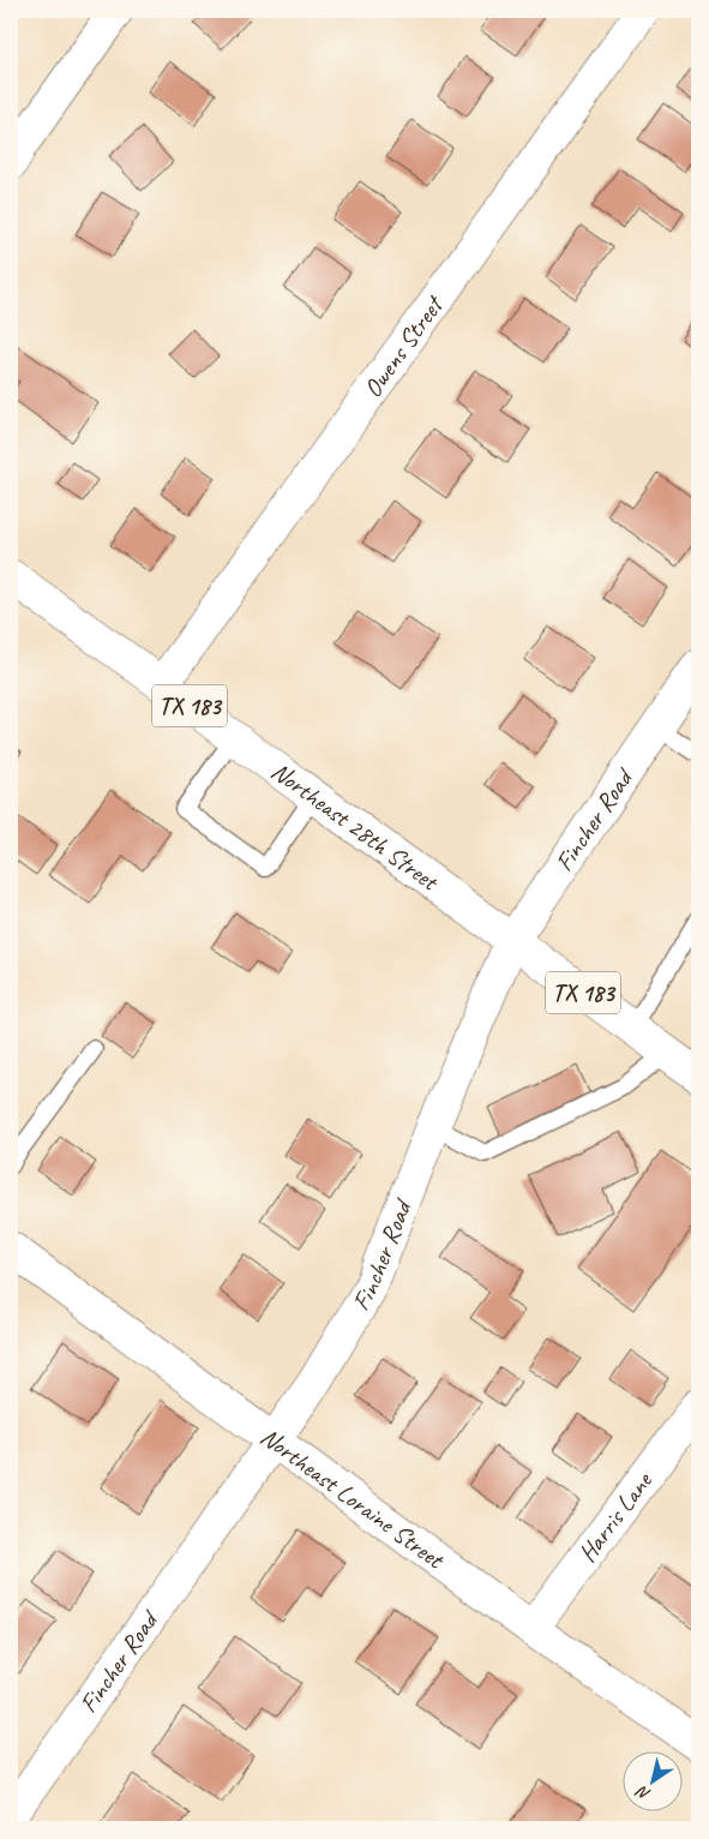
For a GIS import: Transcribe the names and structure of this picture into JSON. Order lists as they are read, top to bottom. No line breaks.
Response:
{"streets":{"street":["Owens Street","TX 183","Fincher Road","Northeast 28th Street","Northeast Loraine Street","Harris Lane"]},"crossings":[["Owens Street","Northeast 28th Street"],["Fincher Road","Northeast 28th Street"],["Fincher Road","Northeast Loraine Street"],["Northeast Loraine Street","Harris Lane"]],"north":"bottom left"}
